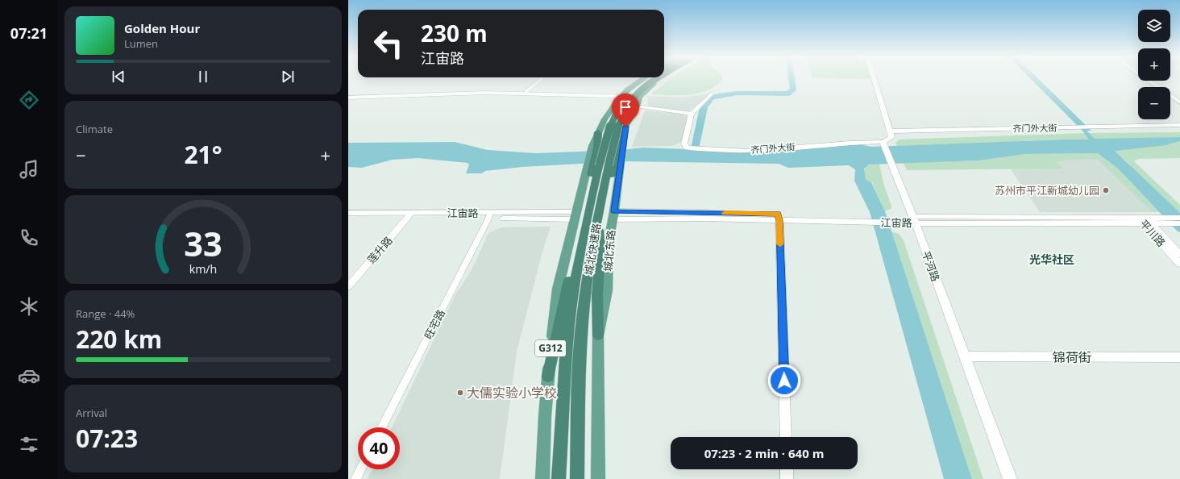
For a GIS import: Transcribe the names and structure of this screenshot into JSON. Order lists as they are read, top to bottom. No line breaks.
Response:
{"streets":{"highway":["城北快速路"],"main road":["齐门外大街","江宙路","城北东路","平河路","G312"],"street":["平川路","莲升路","旺宅路","锦荷街"]},"crossings":[["齐门外大街","平河路"],["江宙路","平川路"],["江宙路","城北快速路"],["江宙路","莲升路"],["江宙路","城北东路"],["江宙路","平河路"],["江宙路","旺宅路"],["江宙路","G312"],["城北快速路","G312"],["平河路","锦荷街"]],"districts":["光华社区"],"places":["苏州市平江新城幼儿园","大儒实验小学校"],"page":{"tabs":"07:21","map_buttons":["+","−"],"turn":["230 m","江宙路"],"song":["Golden Hour","Lumen"],"tile":["Climate",["Range · 44%","220 km"],["Arrival","07:23"]],"heat":["−","21°","+"],"limit":"40","trip":"07:23 · 2 min · 640 m","gauge":["33","km/h"]}}
